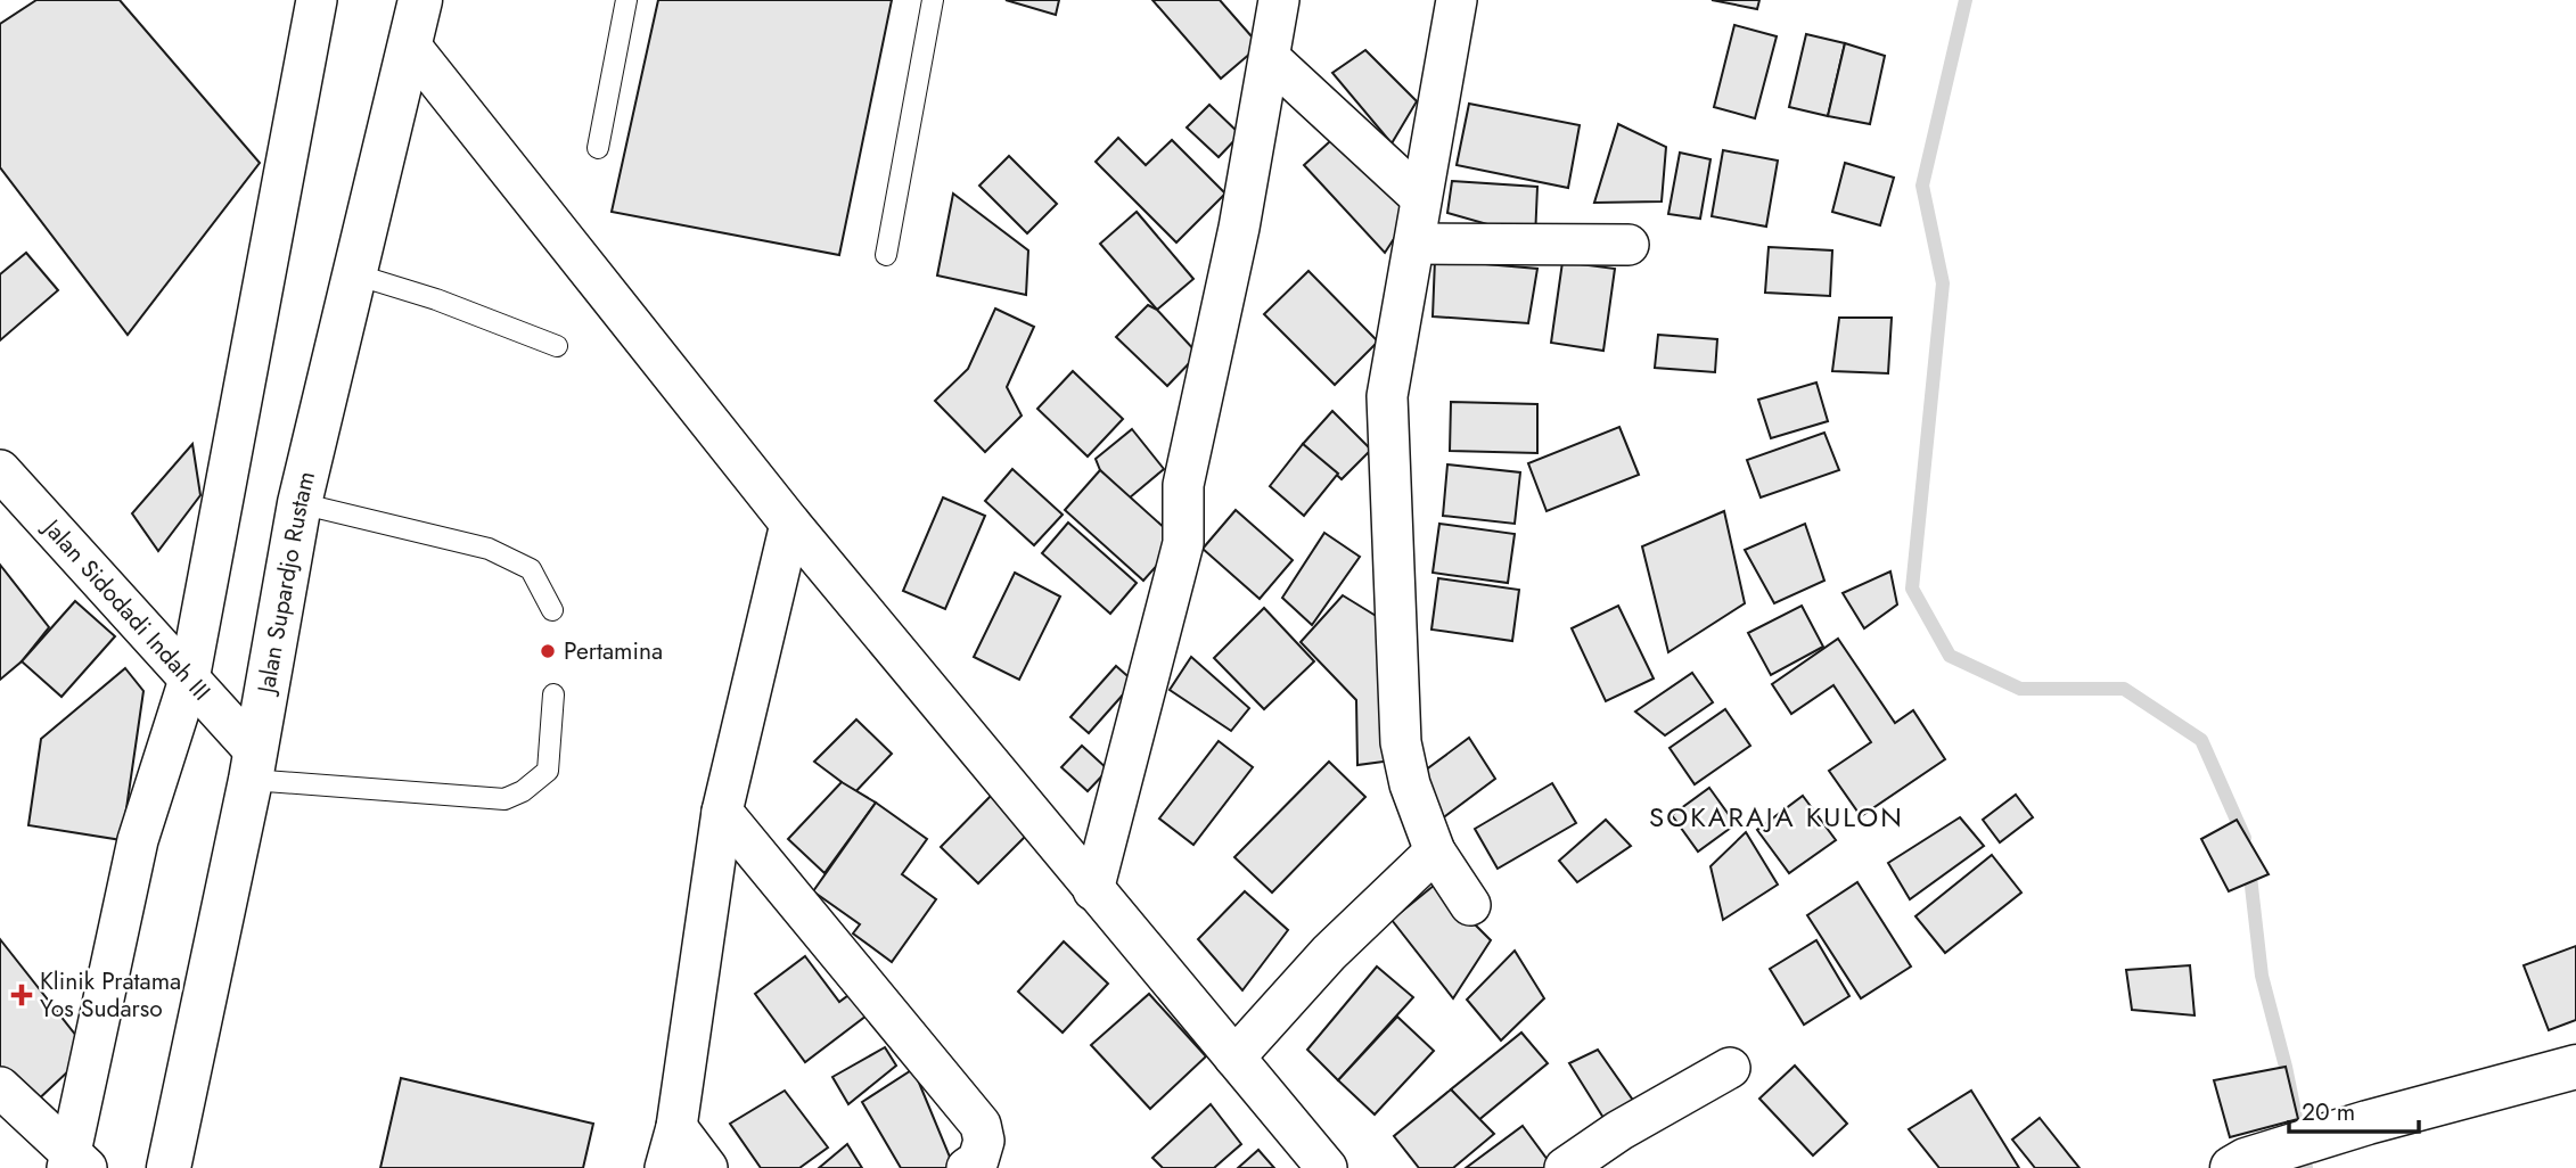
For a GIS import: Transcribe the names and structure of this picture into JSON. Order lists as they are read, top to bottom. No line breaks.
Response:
{"streets":{"main road":["Jalan Supardjo Rustam"],"street":["Jalan Sidodadi Indah III"]},"crossings":[["Jalan Supardjo Rustam","Jalan Sidodadi Indah III"]],"districts":["SOKARAJA KULON"],"places":{"other":["Pertamina"],"health":["Klinik Pratama Yos Sudarso"]},"scale_bar":"20 m"}
